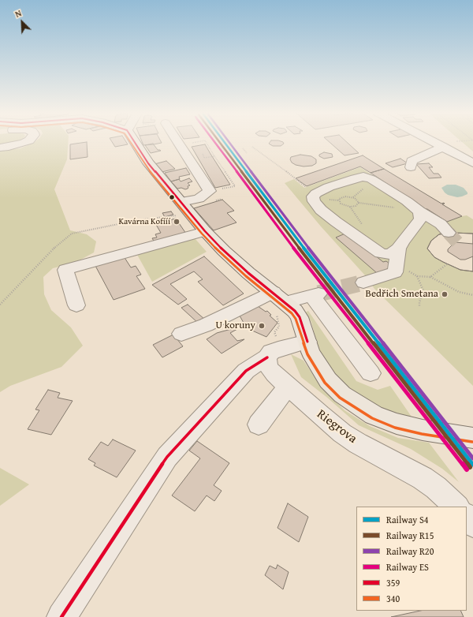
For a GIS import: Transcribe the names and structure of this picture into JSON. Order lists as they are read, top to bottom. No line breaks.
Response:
{"streets":{"street":["Riegrova"]},"places":["Kavárna Kofííí","Bedřich Smetana","U koruny"],"lines":["rail line S4","rail line R15","rail line R20","rail line ES","transit line 359","transit line 340"],"legend":["Railway S4","Railway R15","Railway R20","Railway ES","359","340"],"north":"top left"}
